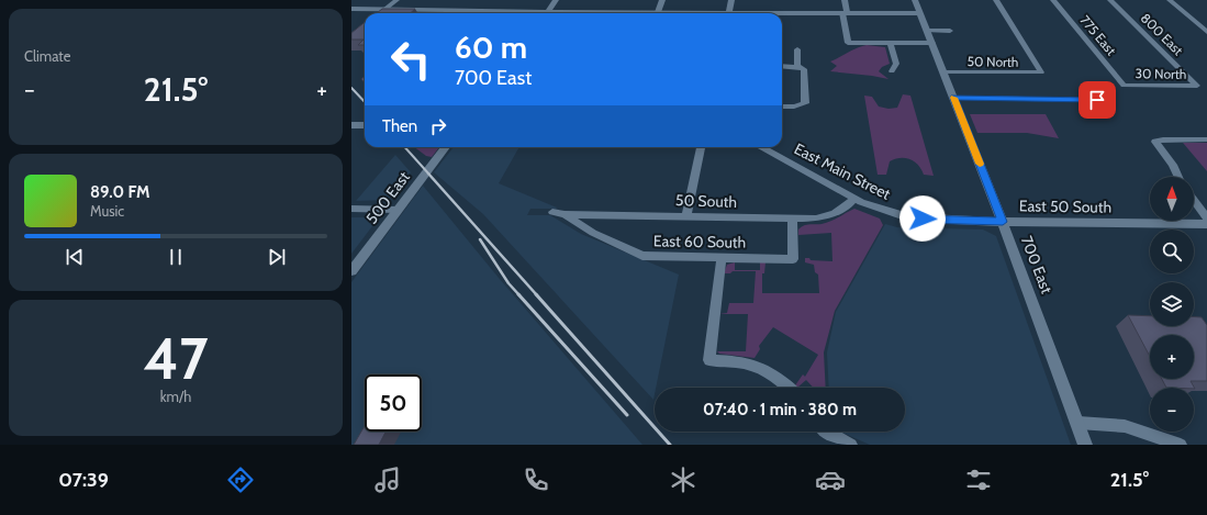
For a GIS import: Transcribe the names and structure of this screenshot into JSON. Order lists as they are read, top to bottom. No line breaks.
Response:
{"streets":{"street":["800 East","775 East","50 North","30 North","East Main Street","500 East","50 South","East 50 South","East 60 South","700 East"]},"crossings":[["800 East","30 North"],["775 East","30 North"],["50 North","700 East"],["East Main Street","50 South"],["East Main Street","East 50 South"],["50 South","East 60 South"],["East 50 South","700 East"]],"north":"top","page":{"tile":["Climate",["47","km/h"]],"turn":["60 m","700 East"],"heat":["−","21.5°","+"],"then":"Then","song":["89.0 FM","Music"],"map_buttons":["+","−"],"limit":"50","trip":"07:40 · 1 min · 380 m","tabs":["07:39","21.5°"]}}
